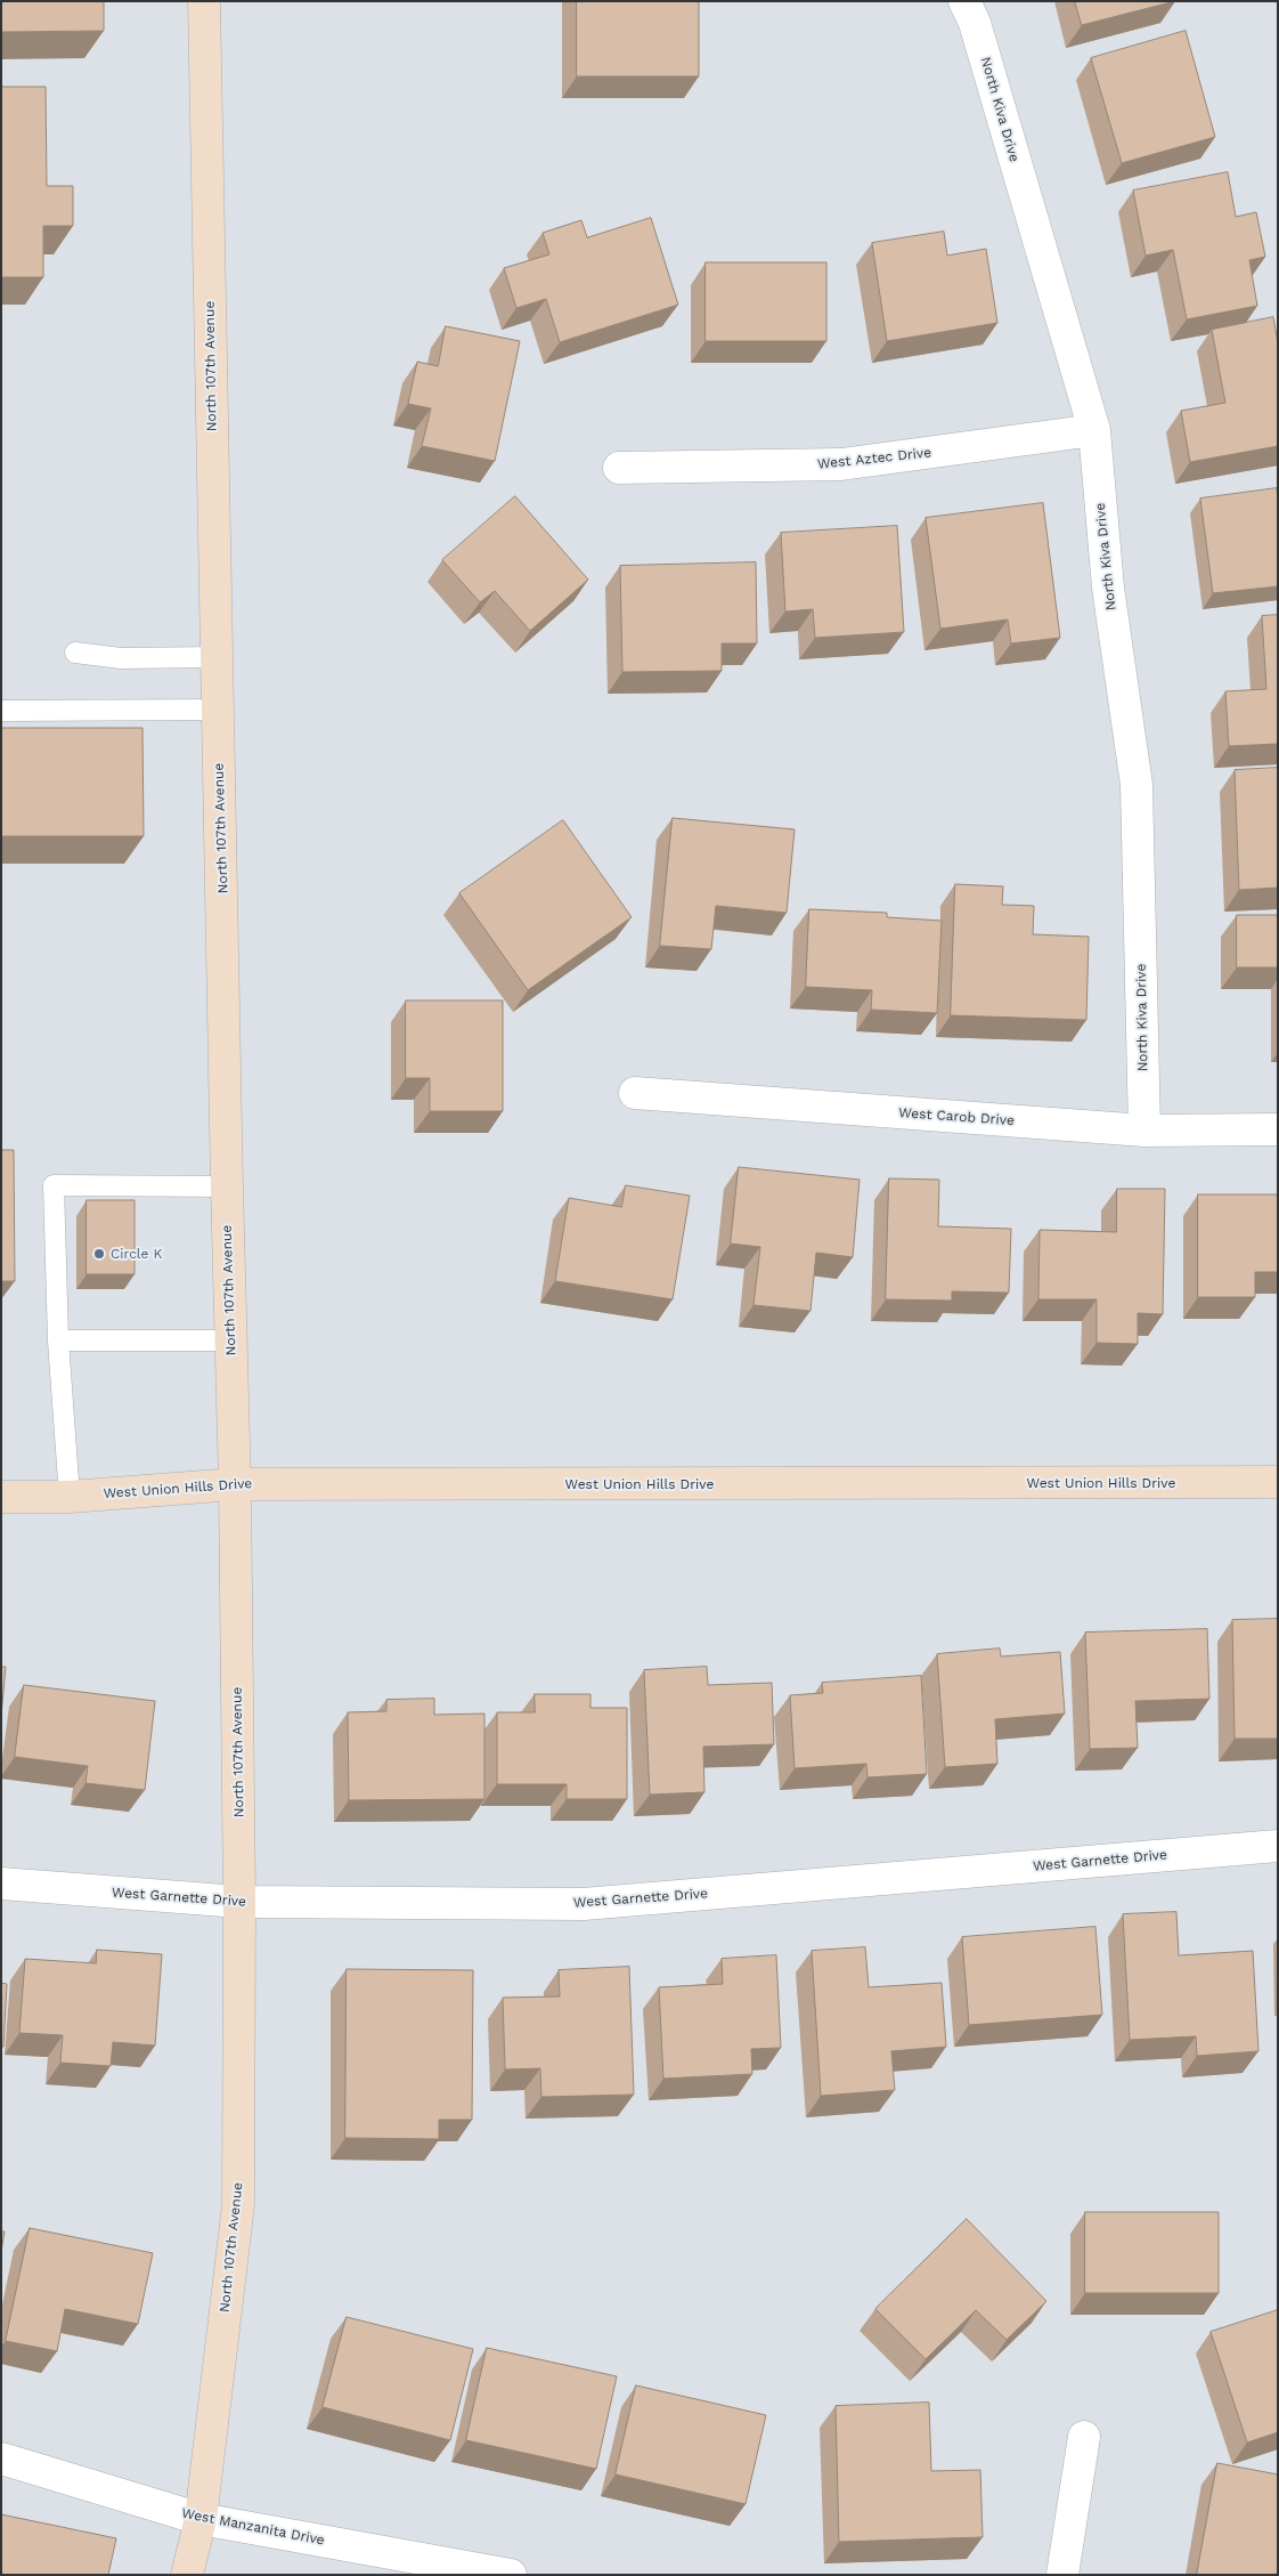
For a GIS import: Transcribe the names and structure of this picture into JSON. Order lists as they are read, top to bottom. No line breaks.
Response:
{"streets":{"main road":["North 107th Avenue","West Union Hills Drive"],"street":["North Kiva Drive","West Aztec Drive","West Carob Drive","West Garnette Drive","West Manzanita Drive"]},"crossings":[["North Kiva Drive","West Aztec Drive"],["North Kiva Drive","West Carob Drive"],["North 107th Avenue","West Union Hills Drive"],["North 107th Avenue","West Garnette Drive"],["North 107th Avenue","West Manzanita Drive"]],"places":["Circle K"]}
